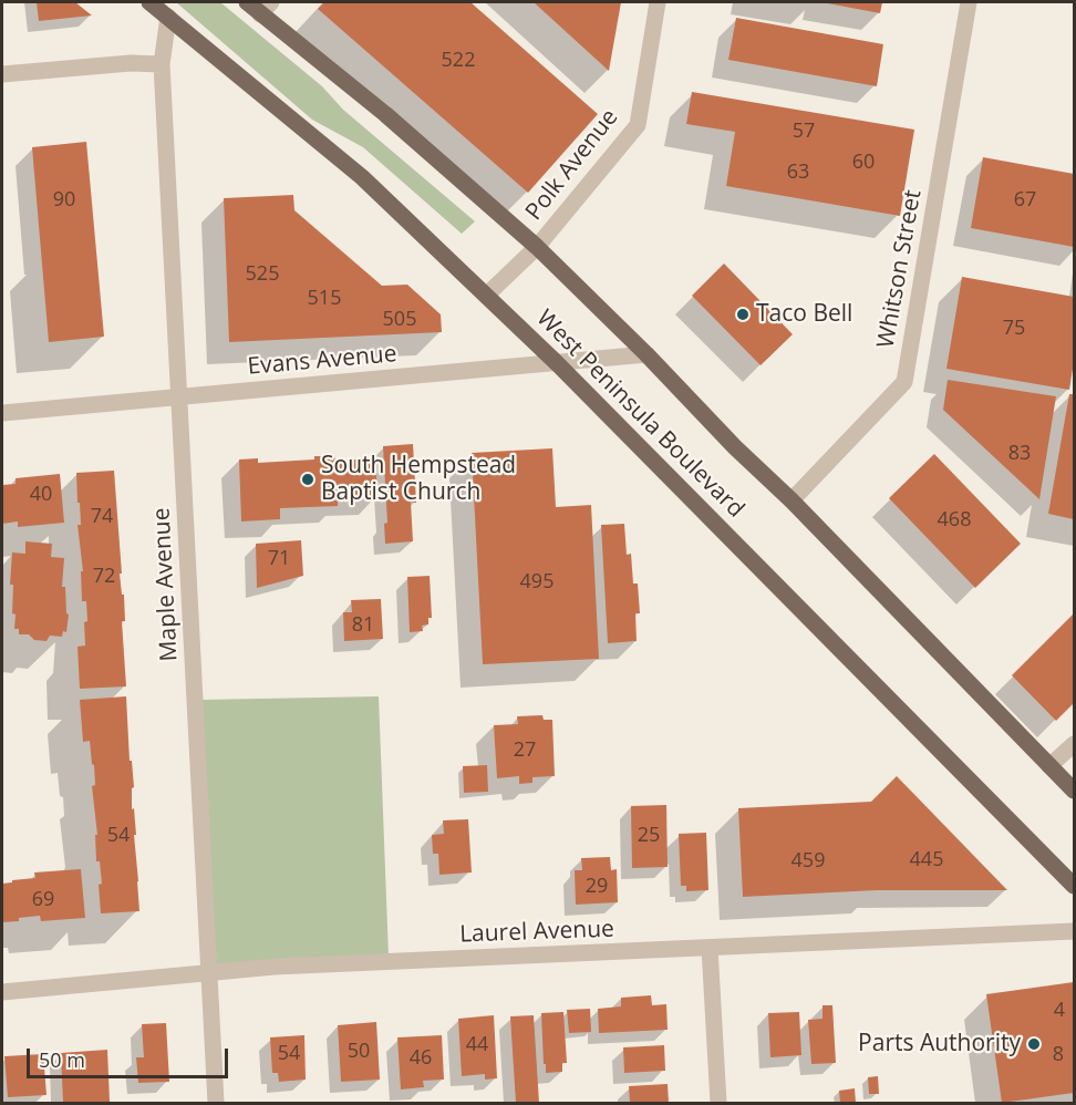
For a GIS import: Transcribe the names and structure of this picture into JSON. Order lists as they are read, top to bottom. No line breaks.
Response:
{"streets":{"main road":["West Peninsula Boulevard"],"street":["Polk Avenue","Whitson Street","Evans Avenue","Maple Avenue","Laurel Avenue"]},"crossings":[["Polk Avenue","West Peninsula Boulevard"],["Whitson Street","West Peninsula Boulevard"],["Evans Avenue","West Peninsula Boulevard"],["Evans Avenue","Maple Avenue"],["West Peninsula Boulevard","Maple Avenue"],["Maple Avenue","Laurel Avenue"]],"places":["Taco Bell","South Hempstead Baptist Church","Parts Authority"],"house_numbers":["522","57","60","63","90","67","525","515","505","75","83","40","74","468","71","72","495","81","27","54","25","445","459","29","69","4","44","50","54","8","46"],"scale_bar":"50 m"}
